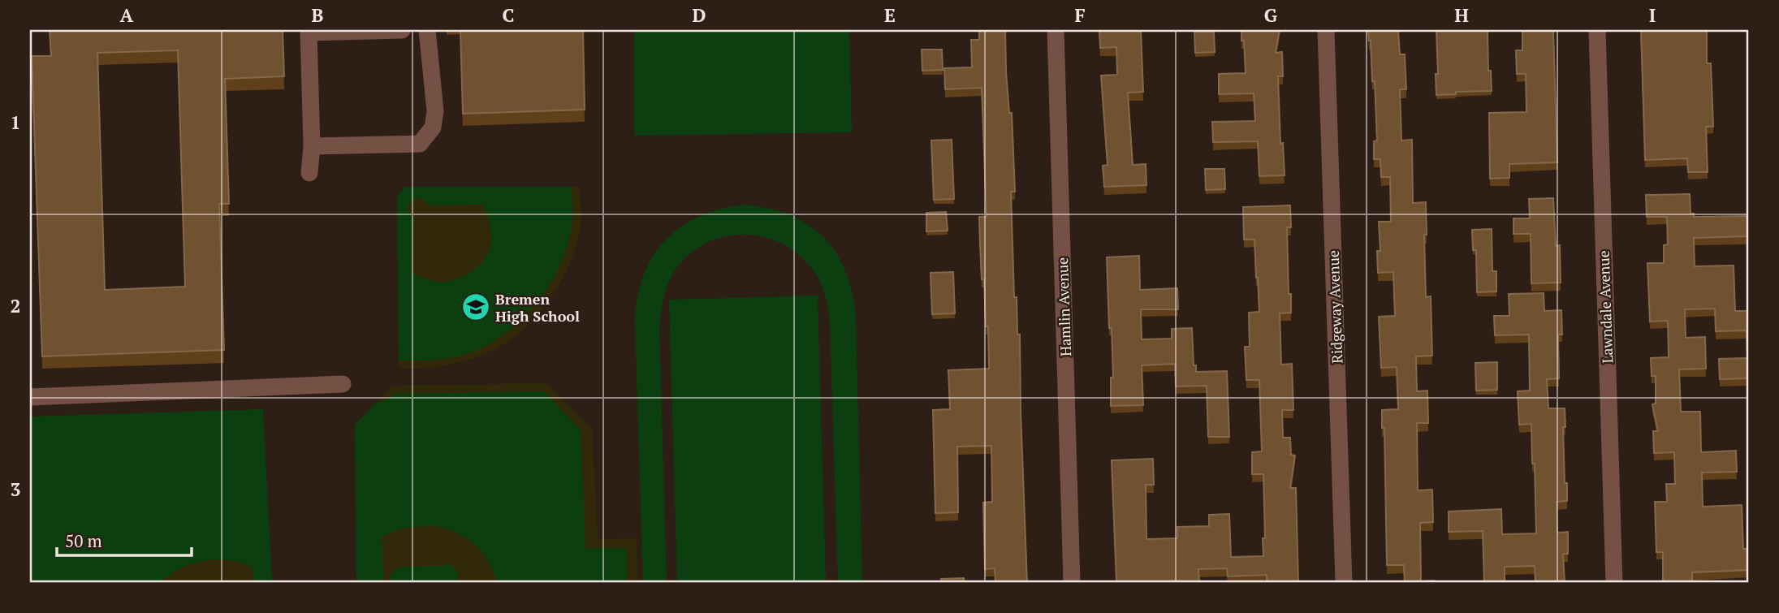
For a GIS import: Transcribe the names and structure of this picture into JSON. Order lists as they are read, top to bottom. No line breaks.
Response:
{"streets":{"street":["Hamlin Avenue","Ridgeway Avenue","Lawndale Avenue"]},"places":{"school or university":["Bremen High School"]},"scale_bar":"50 m","grid":{"columns":["A","B","C","D","E","F","G","H","I"],"rows":["1","2","3"]}}
